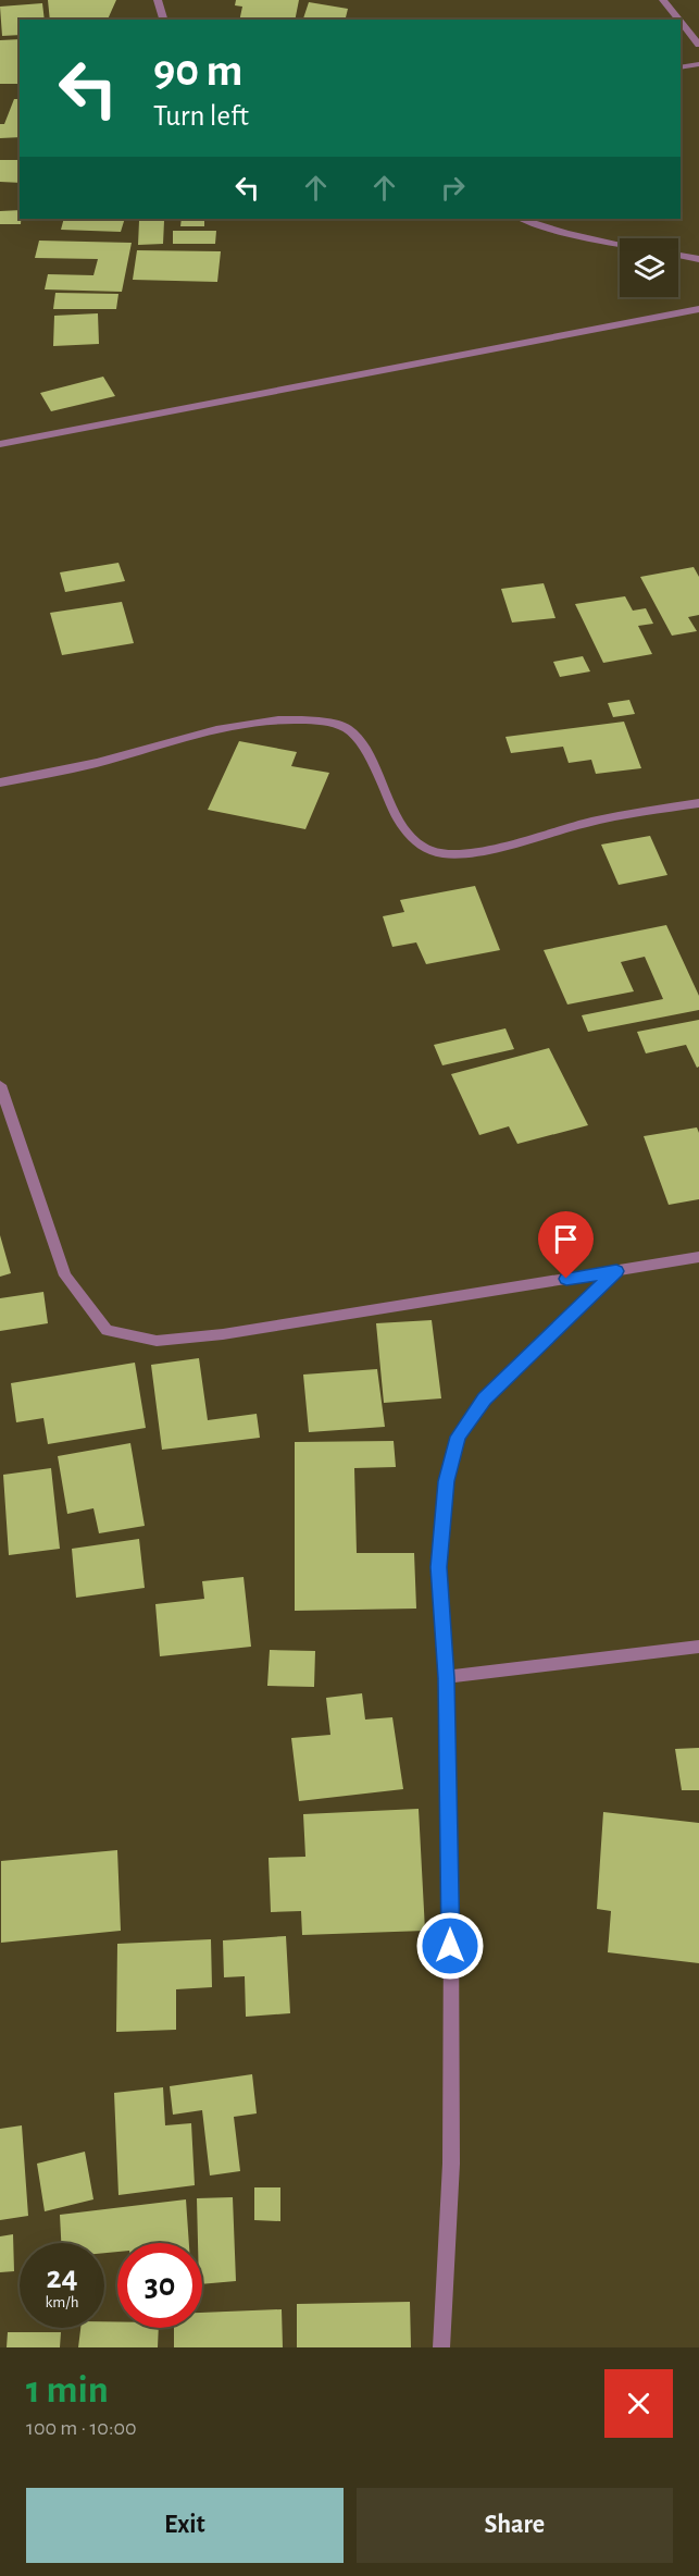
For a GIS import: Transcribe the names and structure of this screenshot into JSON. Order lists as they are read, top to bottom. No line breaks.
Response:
{"page":{"turn":["90 m","Turn left"],"speed":"24 km/h","limit":"30","heading":["1 min","100 m · 10:00"],"buttons":["Exit","Share"]}}
